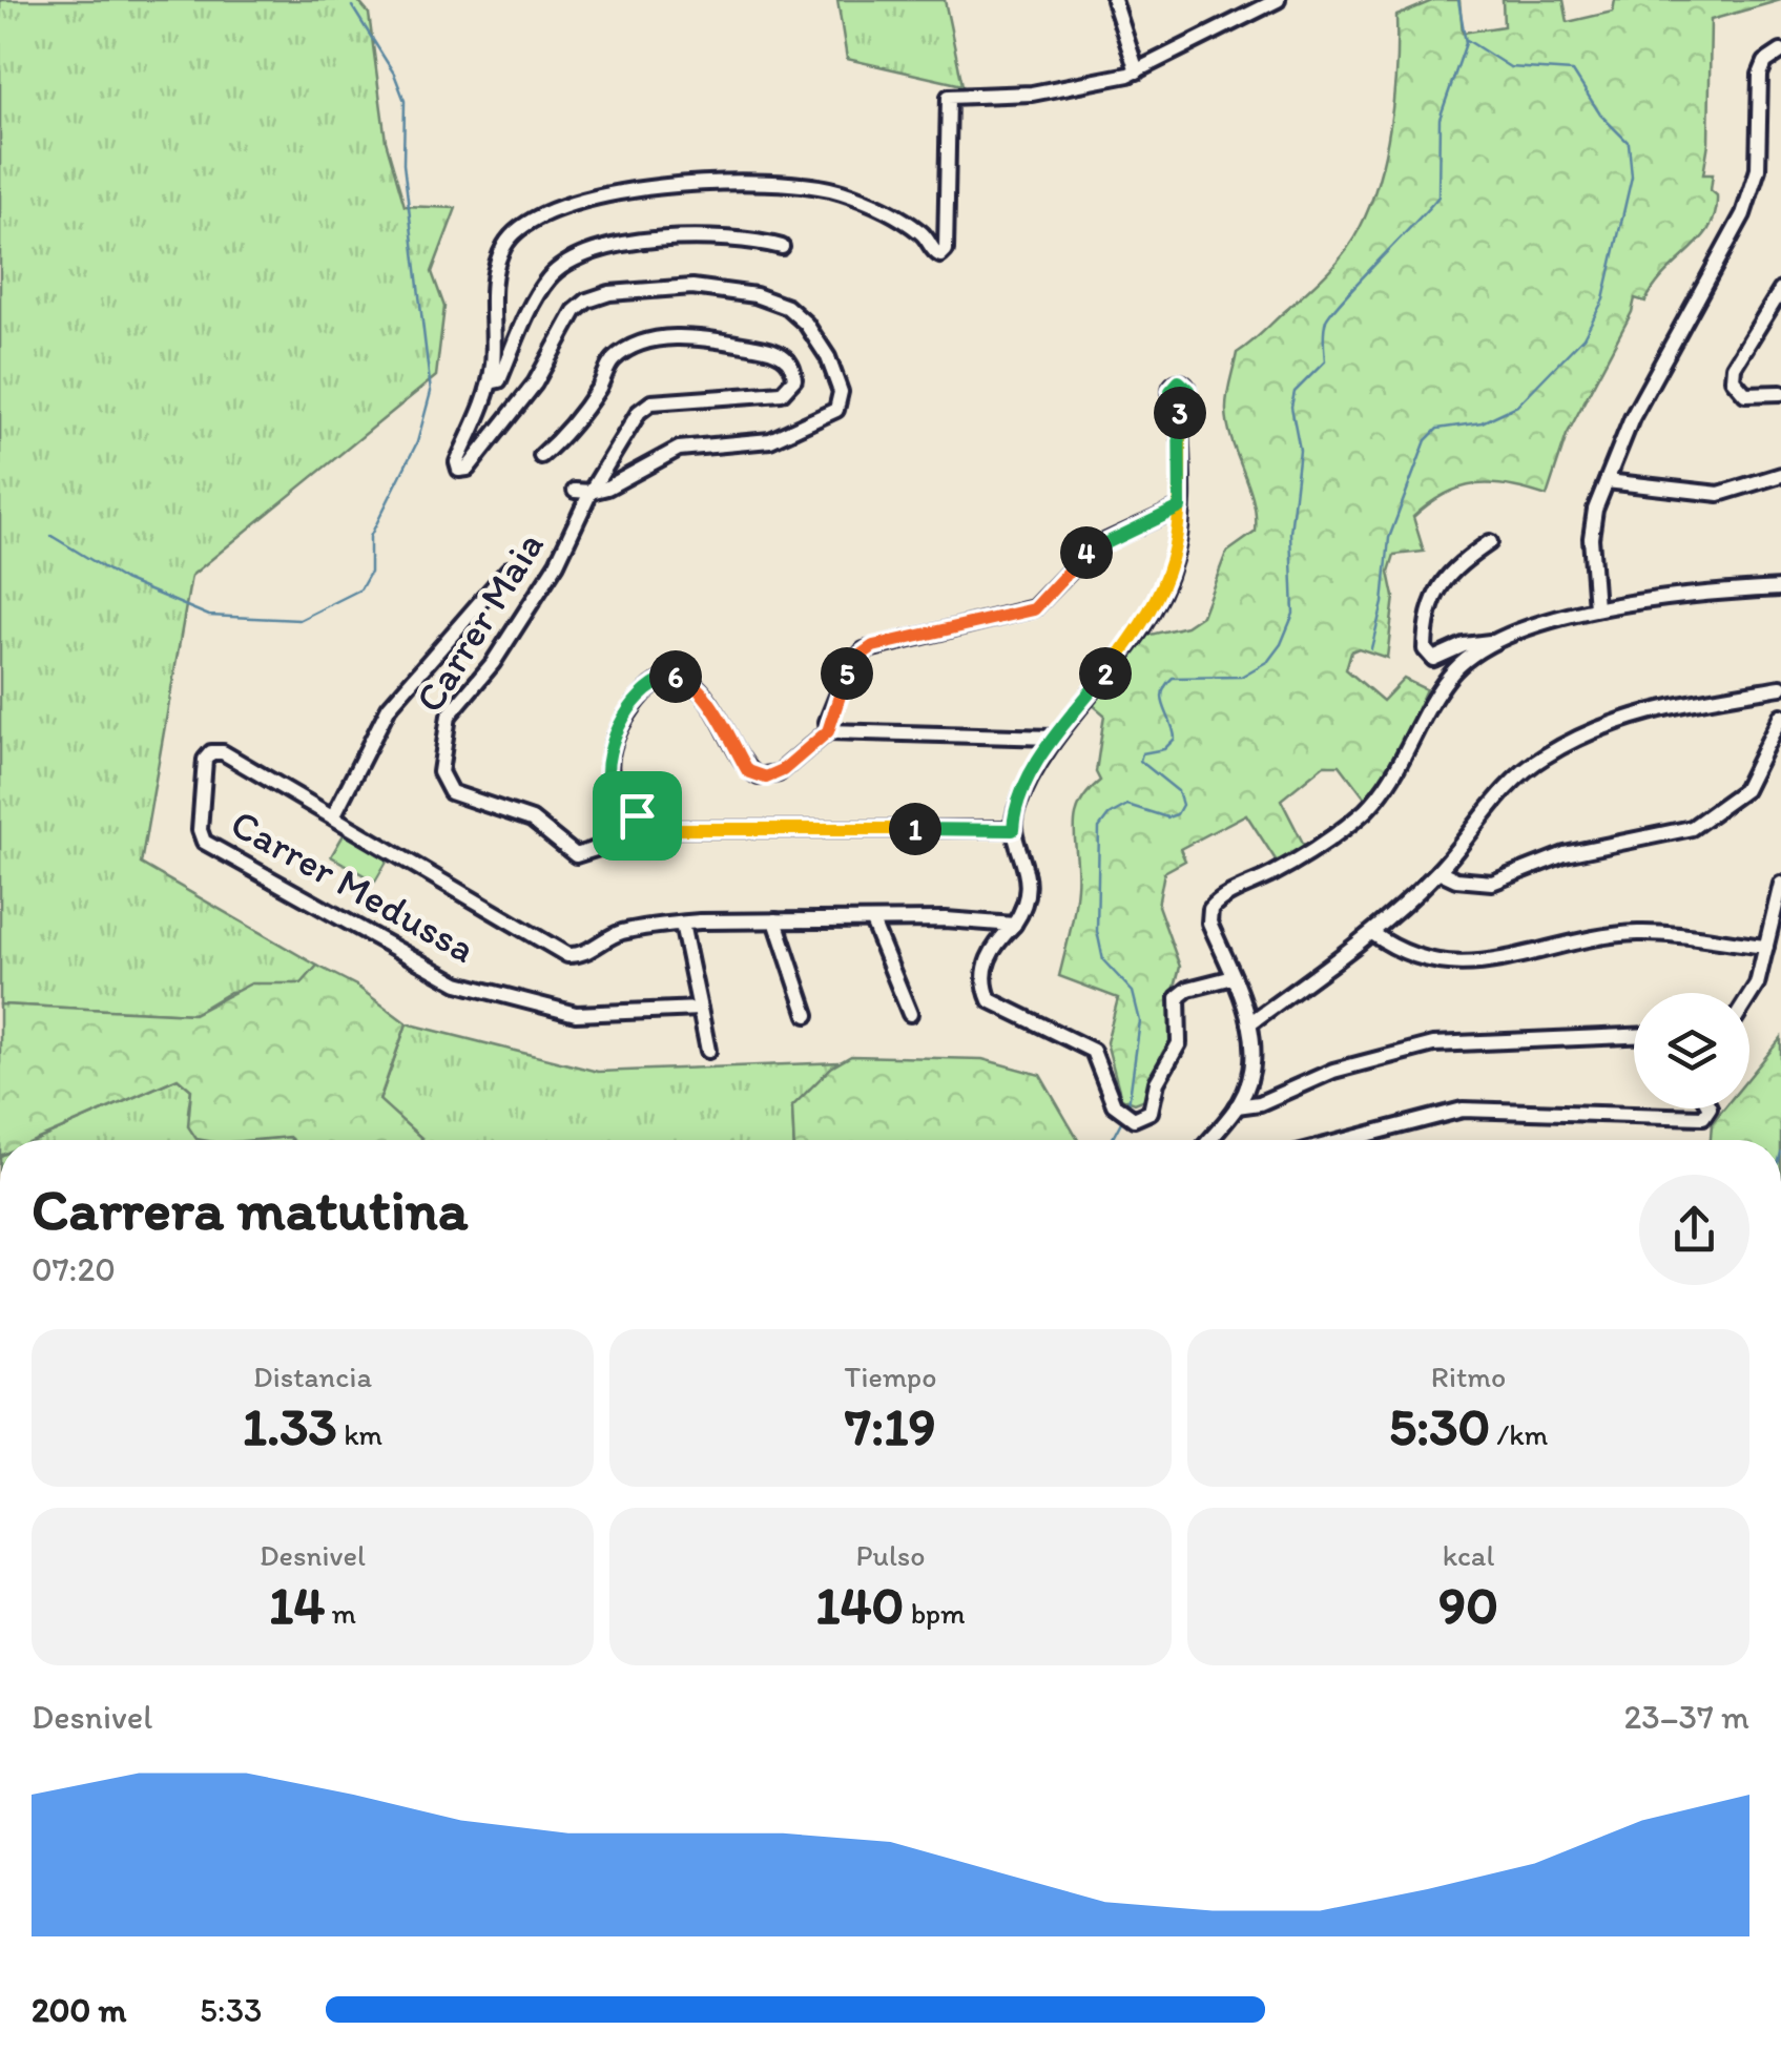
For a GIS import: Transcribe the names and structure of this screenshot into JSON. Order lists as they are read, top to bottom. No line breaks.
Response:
{"streets":{"street":["Carrer Maia","Carrer Medussa"]},"page":{"pins":["3","4","2","5","6","1"],"heading":["Carrera matutina","07:20"],"stats":[["Distancia","1.33 km"],["Tiempo","7:19"],["Ritmo","5:30 /km"],["Desnivel","14 m"],["Pulso","140 bpm"],["kcal","90"]],"chart":["Desnivel","23–37 m"],"list":[{"name":"200 m","note":"5:33"}]}}
